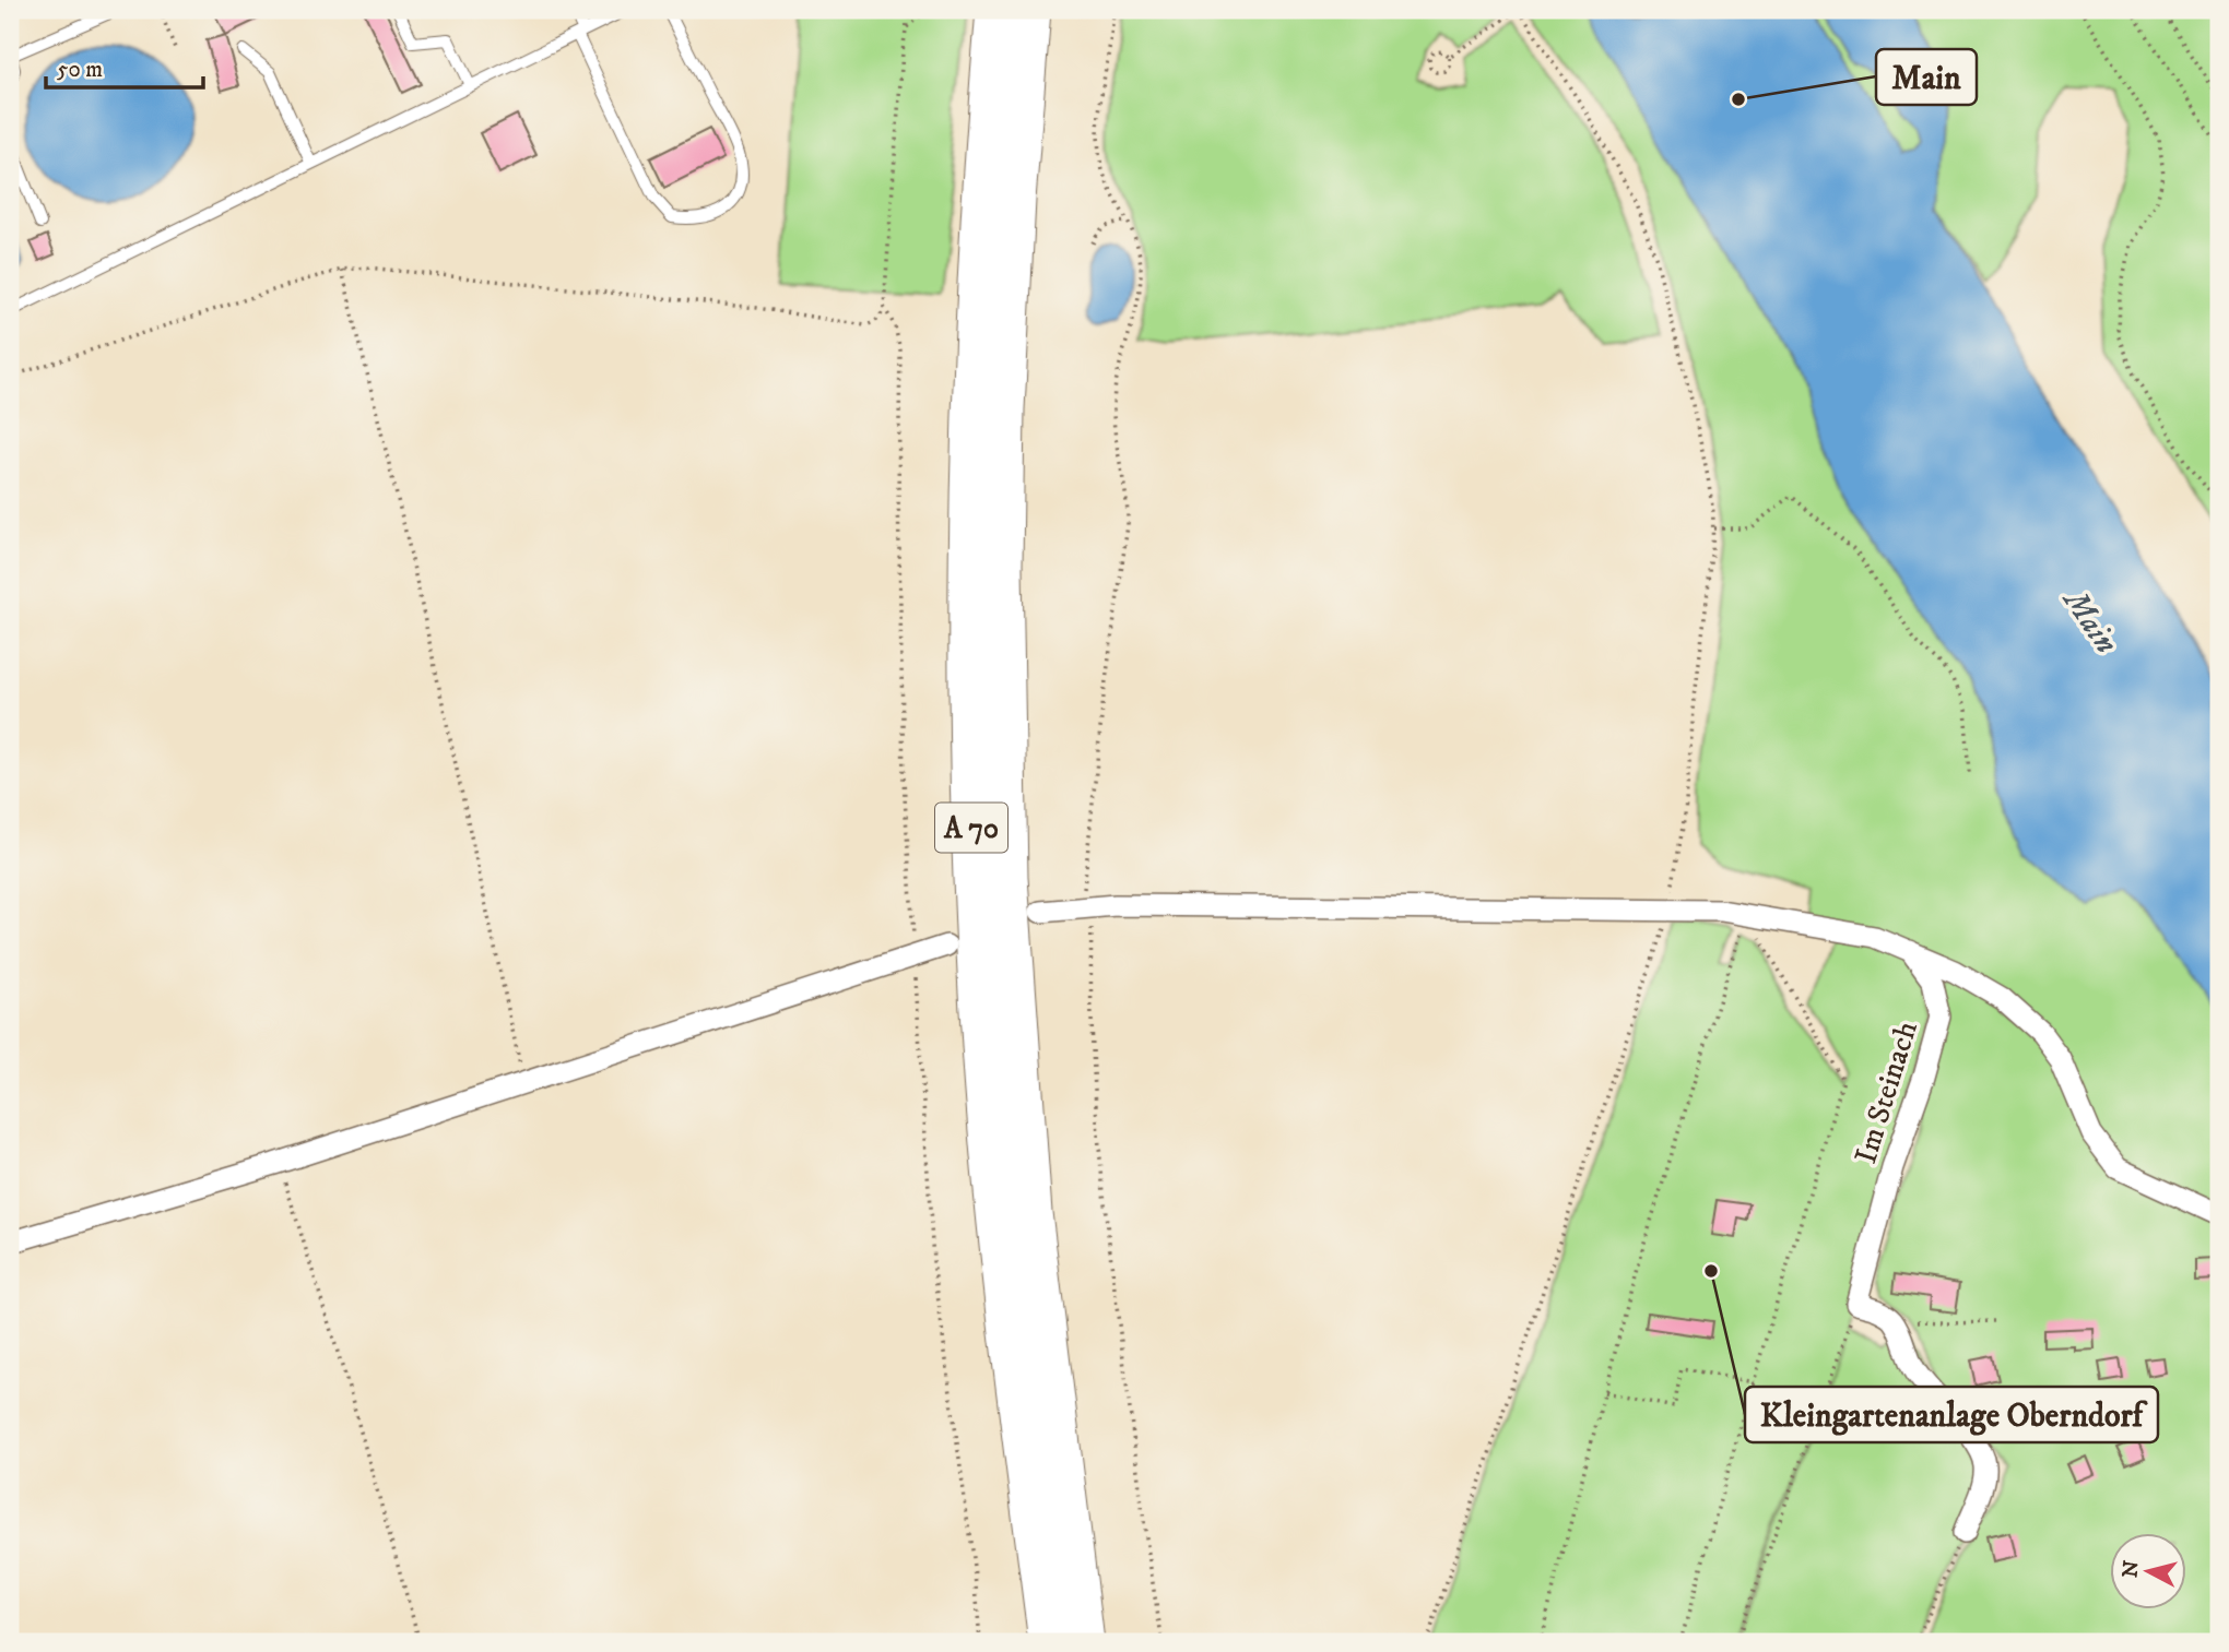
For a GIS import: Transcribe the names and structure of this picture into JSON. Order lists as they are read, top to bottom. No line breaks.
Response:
{"streets":{"highway":["A 70"],"street":["Im Steinach"]},"water":["Main"],"places":["Main","Kleingartenanlage Oberndorf"],"scale_bar":"50 m","north":"left"}
